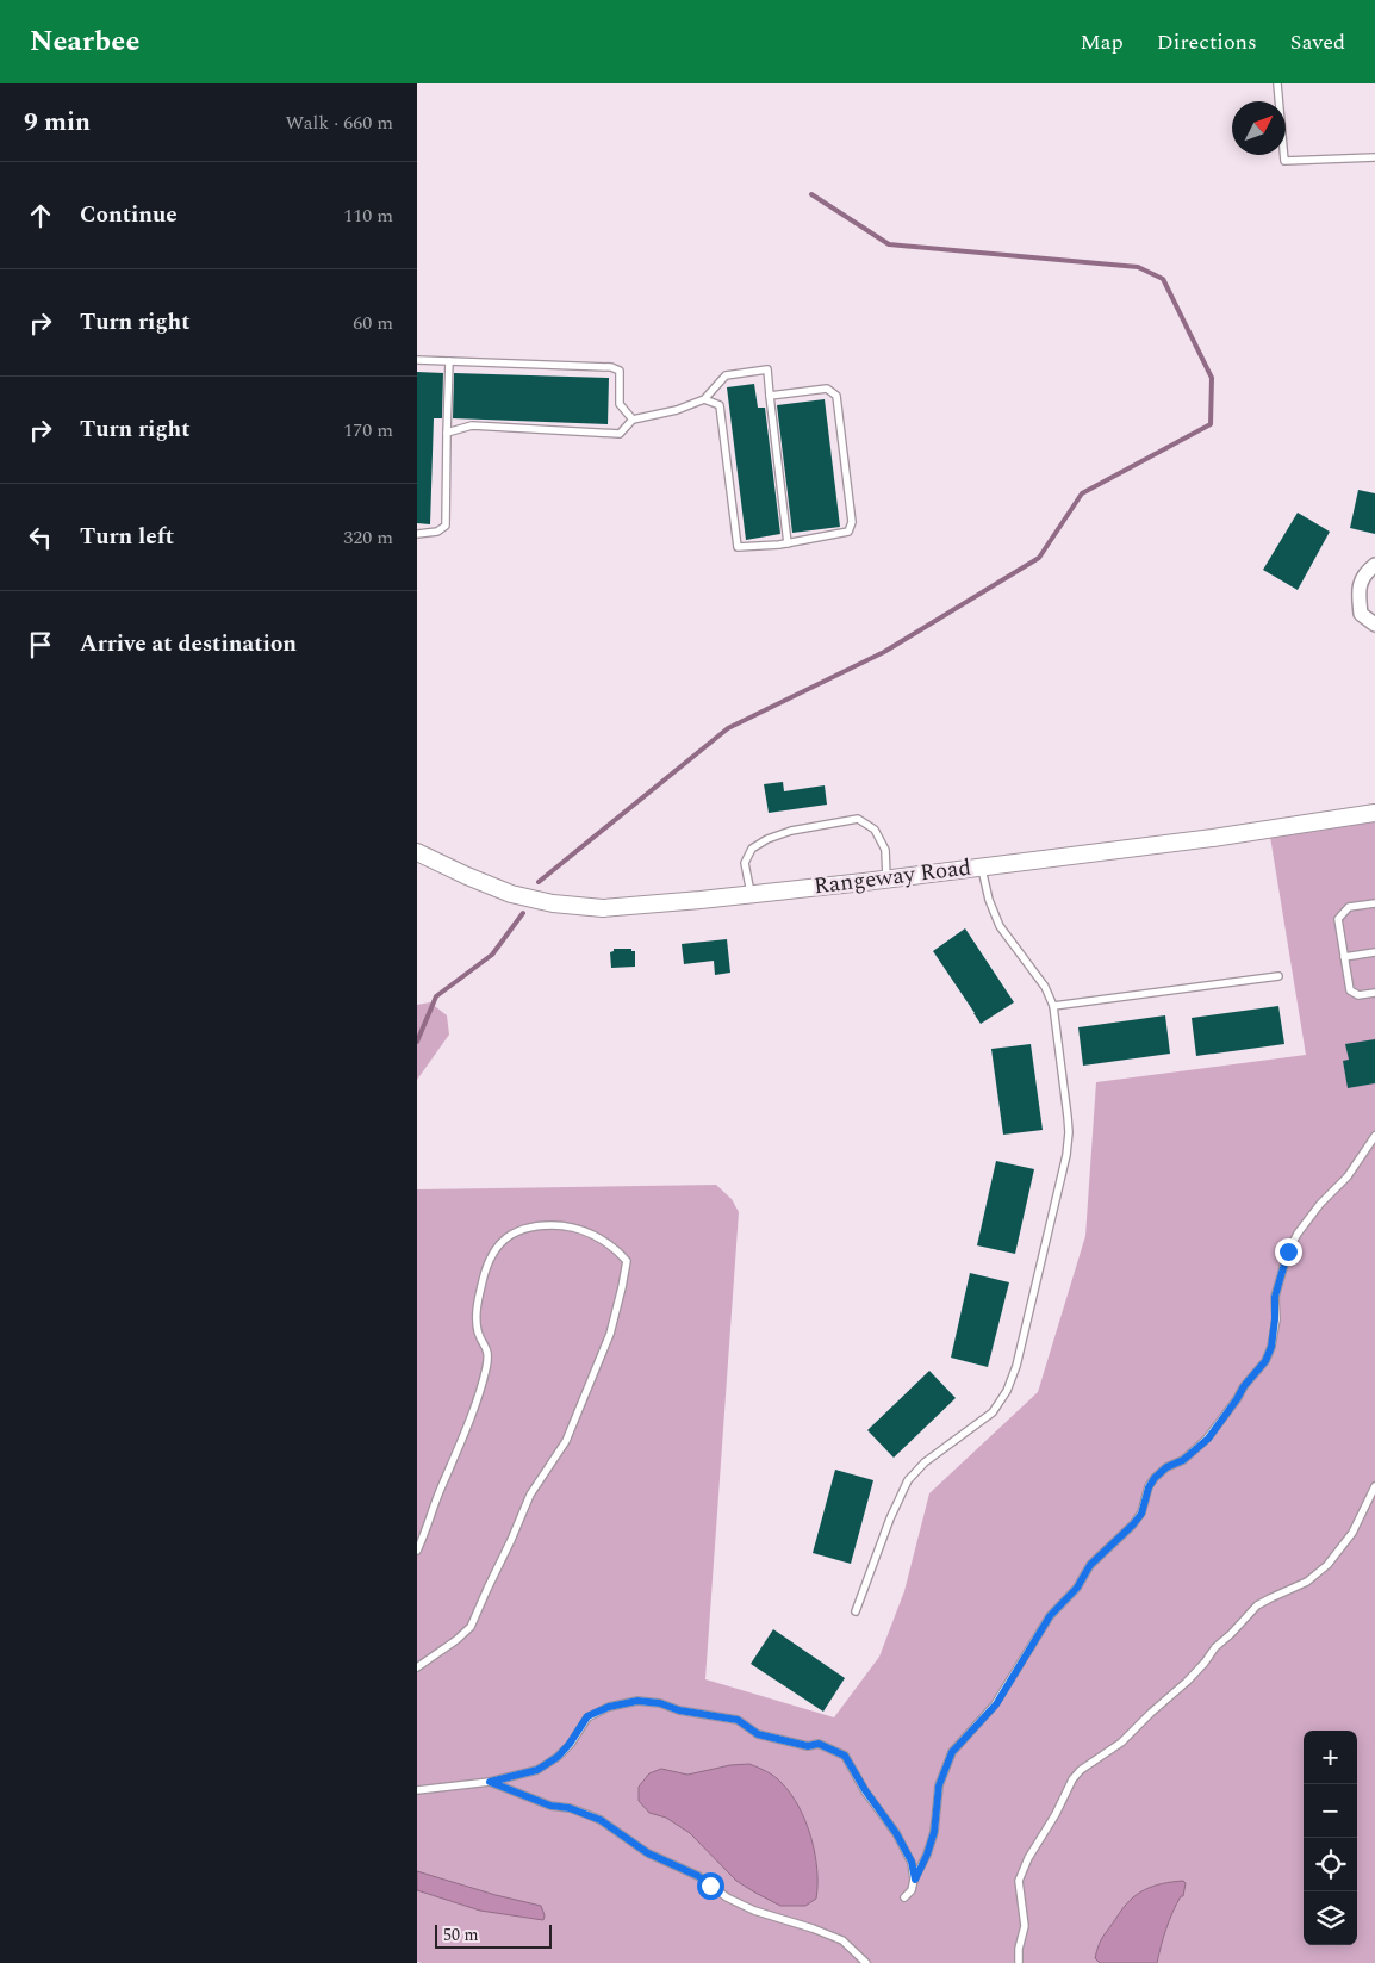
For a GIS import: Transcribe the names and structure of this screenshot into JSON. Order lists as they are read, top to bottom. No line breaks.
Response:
{"streets":{"street":["Rangeway Road"]},"scale_bar":"50 m","north":"top right","page":{"header":"Nearbee","nav":["Map","Directions","Saved"],"heading":["9 min","Walk · 660 m"],"list":[["Continue","110 m"],["Turn right","60 m"],["Turn right","170 m"],["Turn left","320 m"],"Arrive at destination"],"map_buttons":["+","−"],"scale":"50 m"}}
